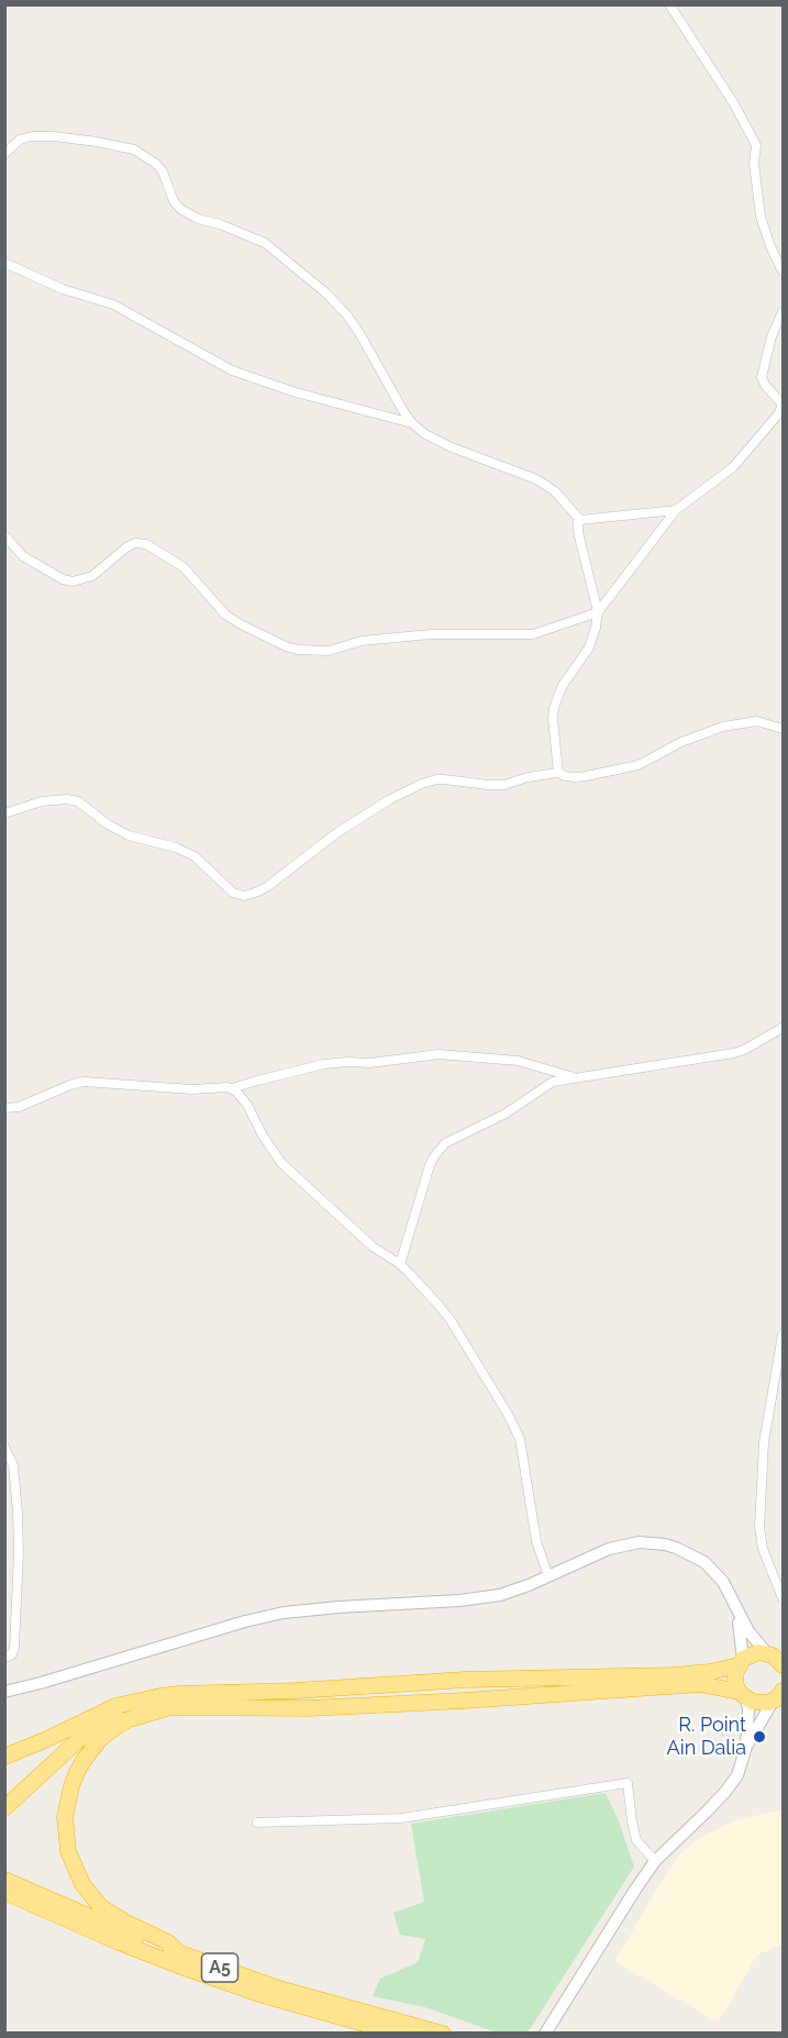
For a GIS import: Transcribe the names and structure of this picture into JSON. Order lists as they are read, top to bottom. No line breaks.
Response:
{"streets":{"highway":["A5"]},"places":["R. Point Ain Dalia"]}
